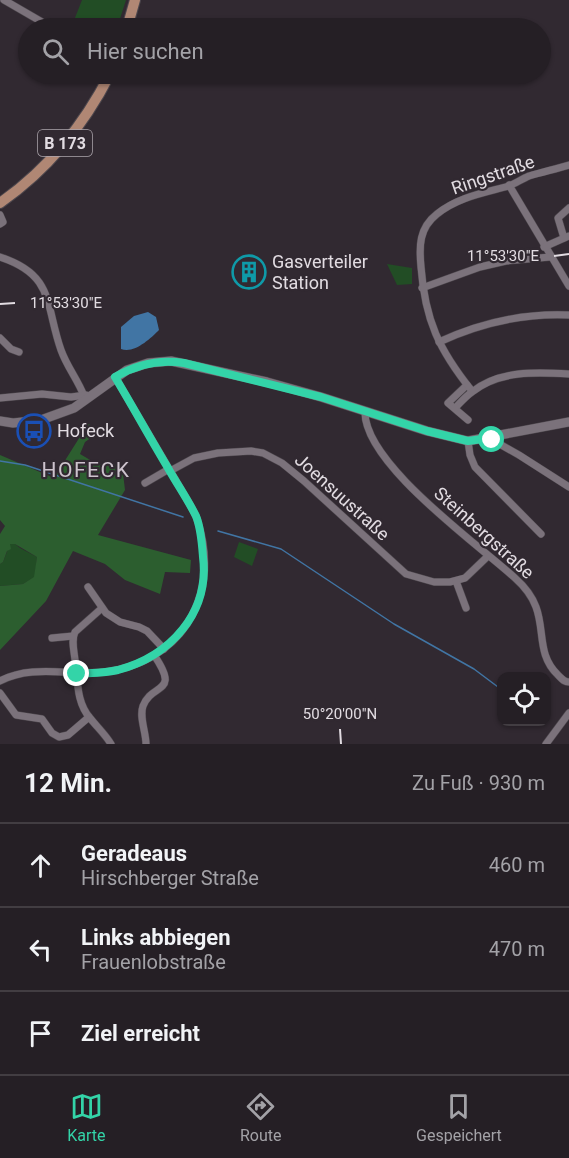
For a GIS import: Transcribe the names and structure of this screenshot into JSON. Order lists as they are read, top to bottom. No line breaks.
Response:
{"streets":{"main road":["B 173"],"street":["Ringstraße","Joensuustraße","Steinbergstraße"]},"districts":["HOFECK"],"places":{"building":["Gasverteiler Station"],"bus stop":["Hofeck"]},"page":{"search":"Hier suchen","heading":["12 Min.","Zu Fuß · 930 m"],"list":[["Geradeaus","Hirschberger Straße","460 m"],["Links abbiegen","Frauenlobstraße","470 m"],"Ziel erreicht"],"nav":["Karte","Route","Gespeichert"]},"coordinates":["11°53'30\"E","50°20'00\"N"]}
